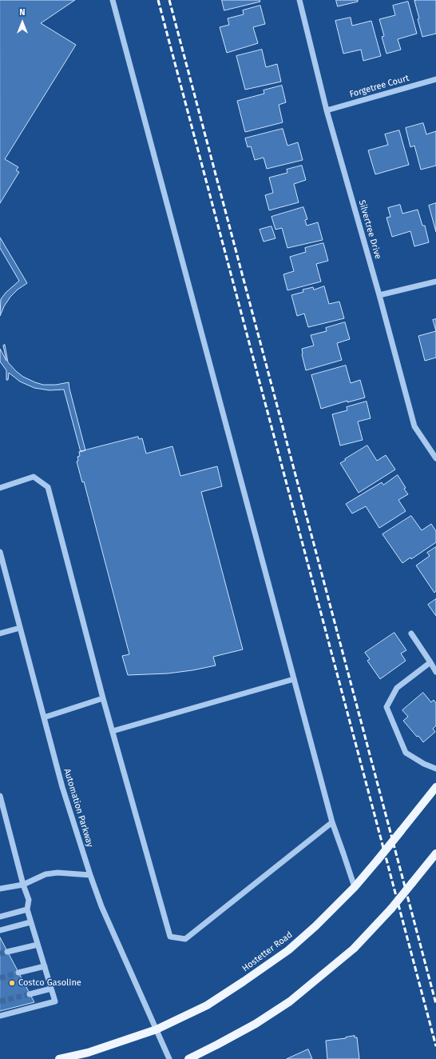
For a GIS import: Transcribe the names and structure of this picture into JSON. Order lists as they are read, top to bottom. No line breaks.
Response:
{"streets":{"main road":["Hostetter Road"],"street":["Forgetree Court","Silvertree Drive","Automation Parkway"]},"crossings":[["Forgetree Court","Silvertree Drive"],["Automation Parkway","Hostetter Road"]],"places":["Costco Gasoline"],"north":"top"}
